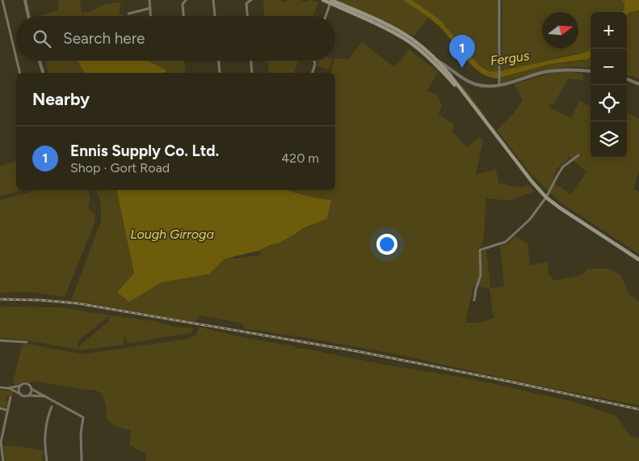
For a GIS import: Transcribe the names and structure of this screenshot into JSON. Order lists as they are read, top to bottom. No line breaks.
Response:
{"water":["Fergus","Lough Girroga"],"north":"right","page":{"map_buttons":["+","−"],"search":"Search here","pins":"1","heading":"Nearby","list":[{"mark":"1","name":"Ennis Supply Co. Ltd.","note":"Shop · Gort Road","value":"420 m"}]}}
